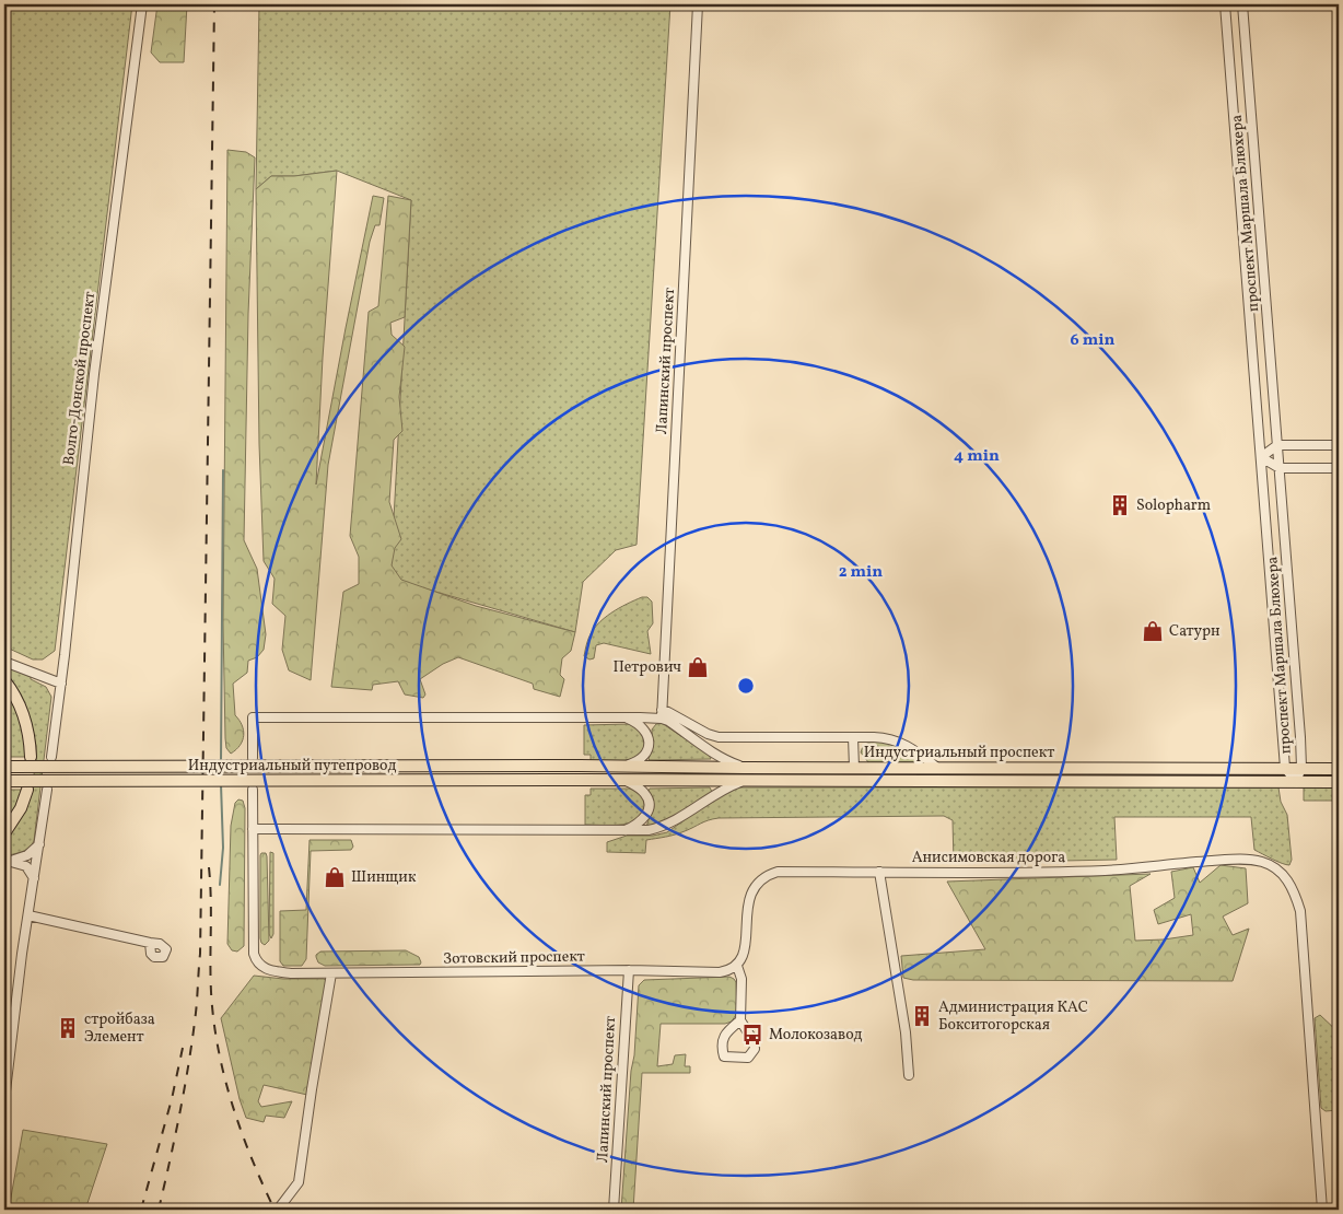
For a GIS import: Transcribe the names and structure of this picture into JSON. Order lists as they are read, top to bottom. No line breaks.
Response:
{"streets":{"main road":["Индустриальный проспект","Индустриальный путепровод"],"street":["проспект Маршала Блюхера","Лапинский проспект","Волго-Донской проспект","Анисимовская дорога","Зотовский проспект"]},"crossings":[["проспект Маршала Блюхера","Индустриальный проспект"],["Лапинский проспект","Зотовский проспект"],["Индустриальный проспект","Индустриальный путепровод"],["Анисимовская дорога","Зотовский проспект"]],"places":{"building":["Solopharm","Администрация КАС Бокситогорская","стройбаза Элемент"],"shop":["Сатурн","Петрович","Шинщик"],"bus stop":["Молокозавод"]},"rings":["6 min","4 min","2 min"]}
